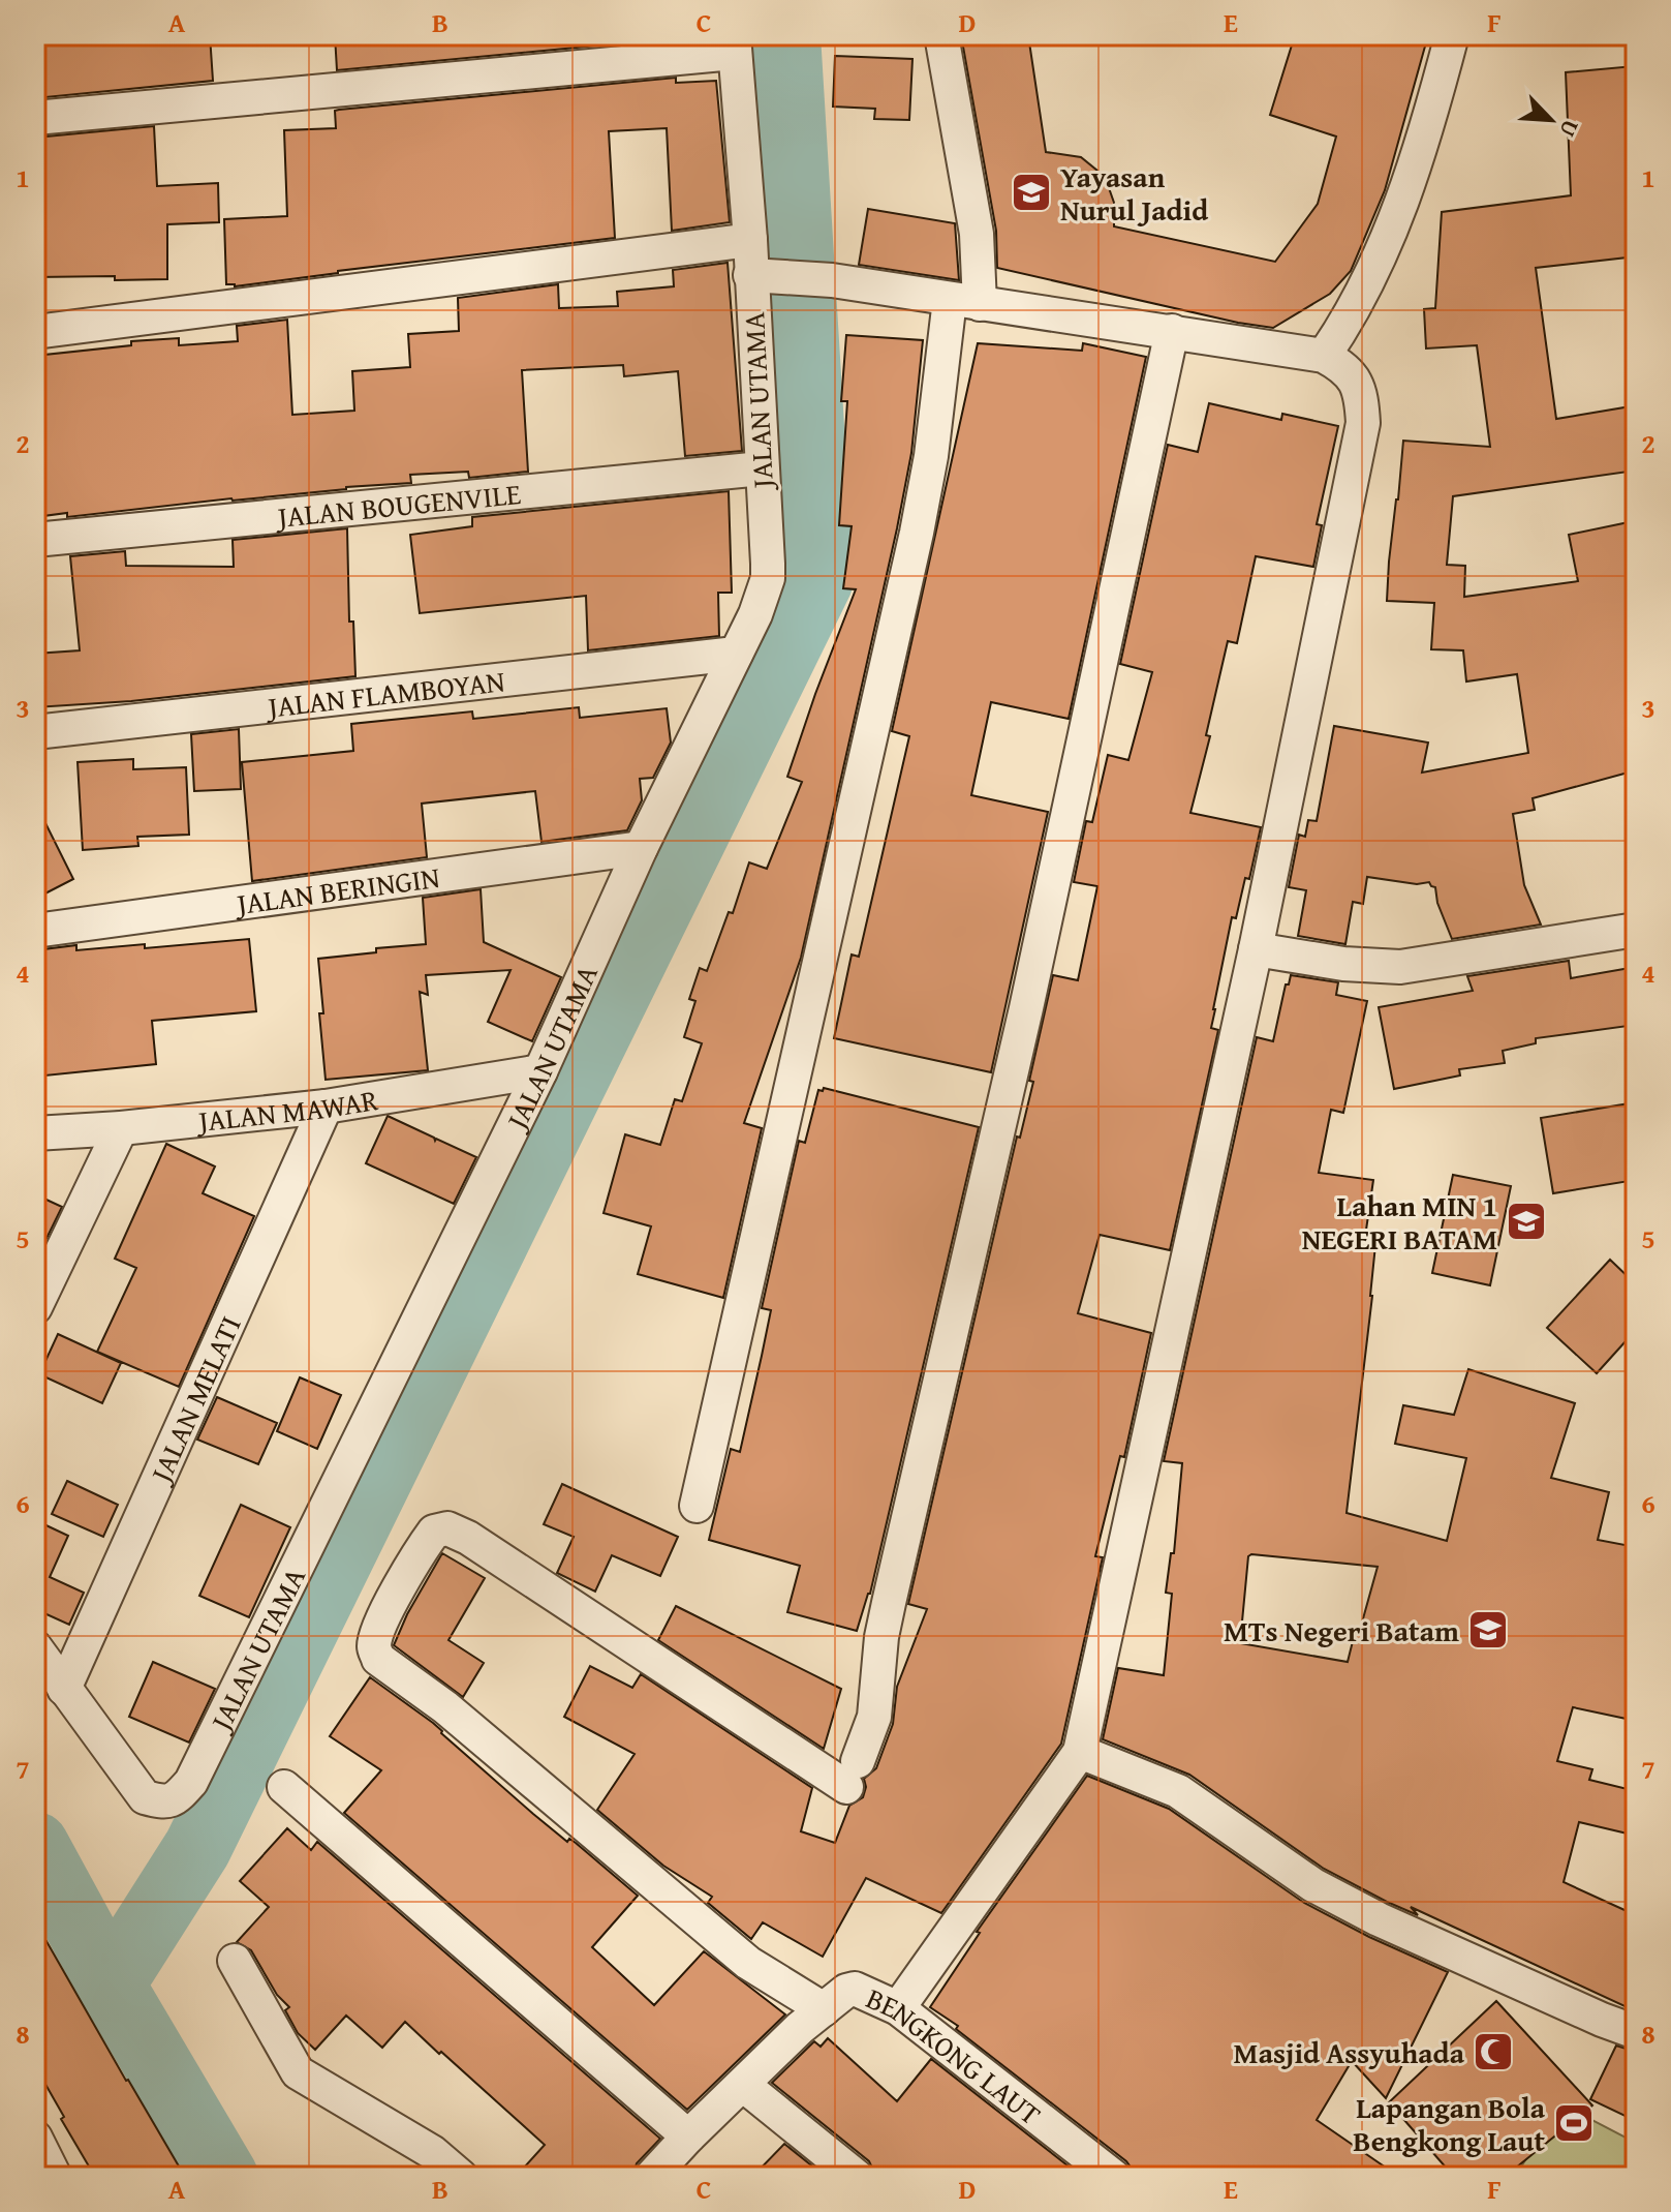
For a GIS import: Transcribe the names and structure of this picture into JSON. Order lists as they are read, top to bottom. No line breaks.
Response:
{"streets":{"street":["JALAN UTAMA","JALAN BOUGENVILE","JALAN FLAMBOYAN","JALAN BERINGIN","JALAN MAWAR","JALAN MELATI","BENGKONG LAUT"]},"crossings":[["JALAN UTAMA","JALAN BOUGENVILE"],["JALAN UTAMA","JALAN FLAMBOYAN"],["JALAN UTAMA","JALAN BERINGIN"],["JALAN UTAMA","JALAN MAWAR"],["JALAN UTAMA","JALAN MELATI"],["JALAN MAWAR","JALAN MELATI"]],"places":{"school or university":["Yayasan Nurul Jadid","Lahan MIN 1 NEGERI BATAM","MTs Negeri Batam"],"mosque":["Masjid Assyuhada"],"sports":["Lapangan Bola Bengkong Laut"]},"north":"bottom right","grid":{"columns":["A","B","C","D","E","F"],"rows":["1","2","3","4","5","6","7","8"]}}
